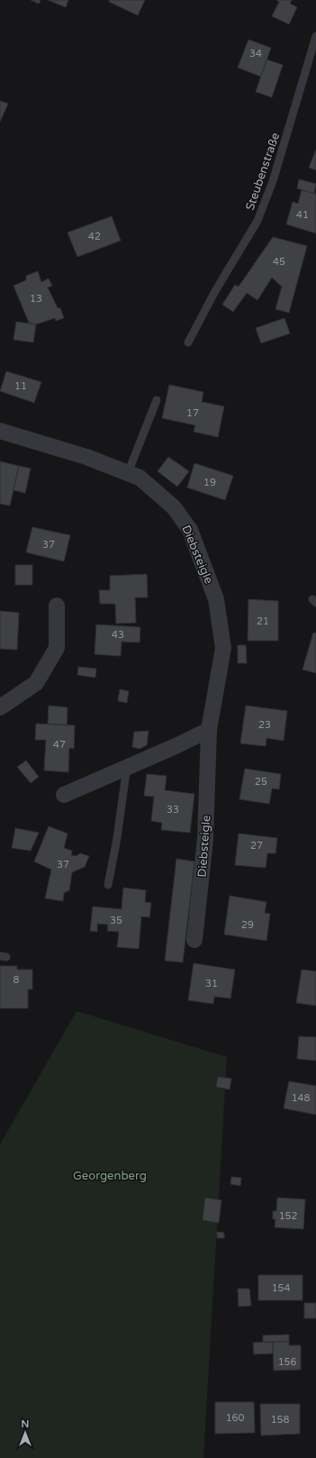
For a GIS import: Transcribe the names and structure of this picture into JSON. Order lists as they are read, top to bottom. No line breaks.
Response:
{"streets":{"street":["Diebsteigle"],"lane":["Steubenstraße"]},"parks":["Georgenberg"],"house_numbers":["34","41","42","45","13","11","17","19","37","21","43","23","47","25","33","27","37","35","29","8","31","148","152","154","156","160","158"],"north":"top"}
